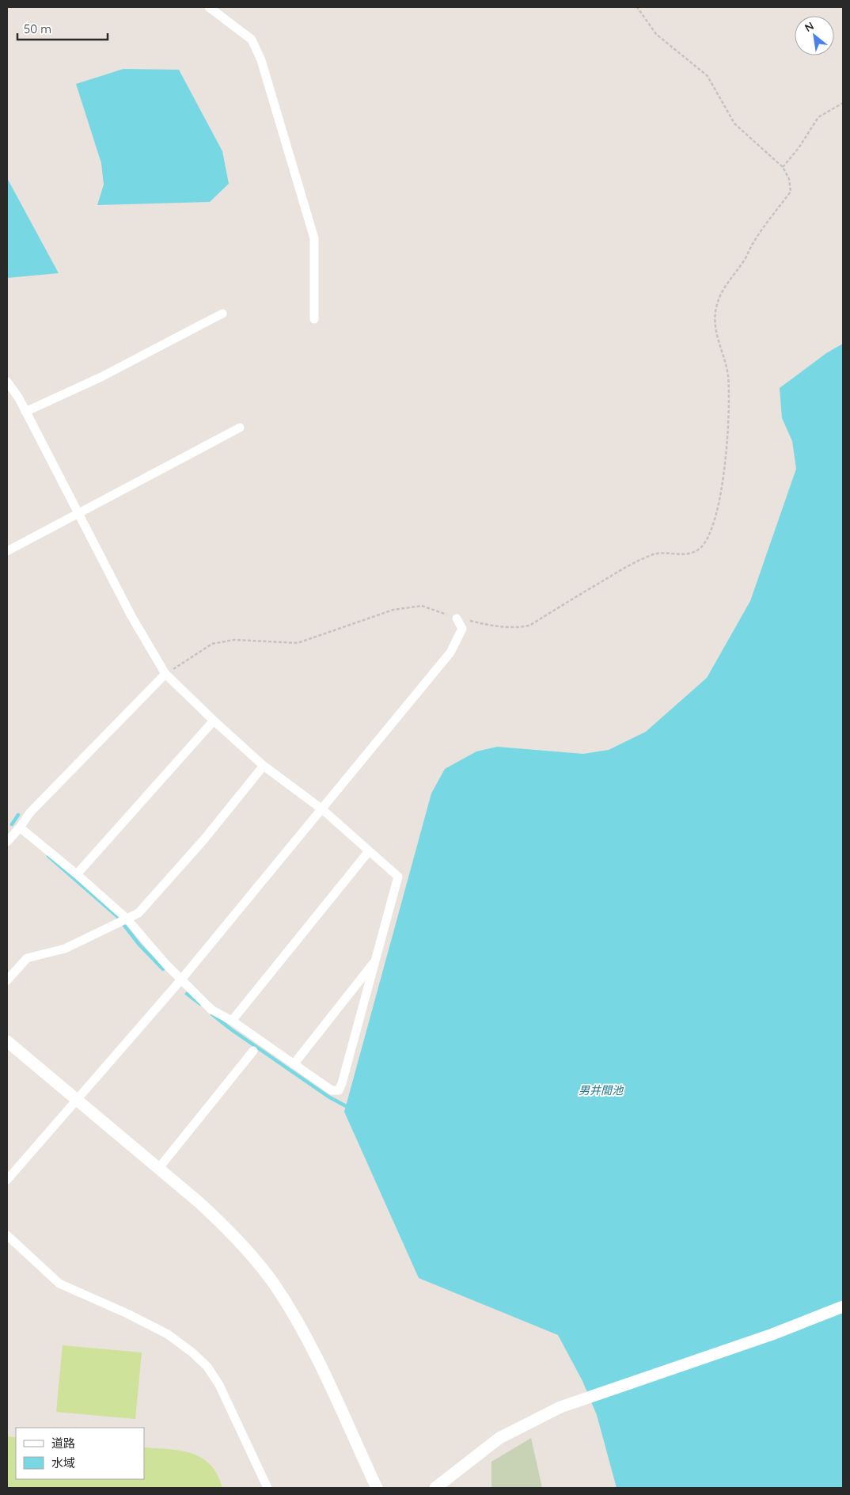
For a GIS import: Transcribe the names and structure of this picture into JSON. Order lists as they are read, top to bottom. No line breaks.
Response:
{"water":["男井間池"],"legend":["道路","水域"],"scale_bar":"50 m","north":"top left"}
